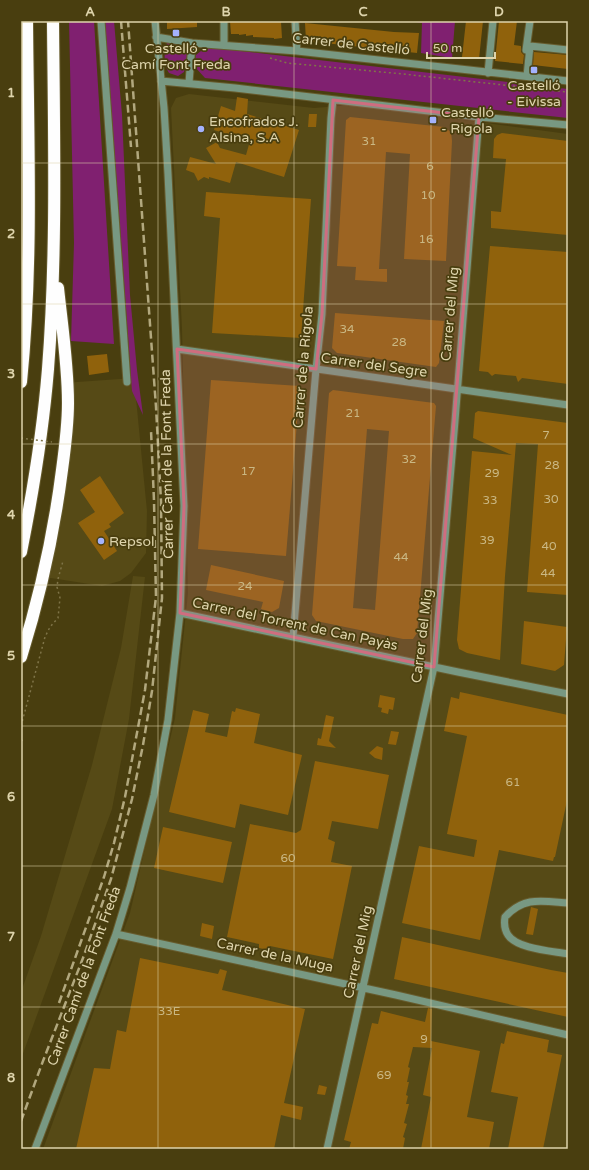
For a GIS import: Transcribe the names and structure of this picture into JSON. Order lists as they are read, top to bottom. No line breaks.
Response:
{"streets":{"street":["Carrer de Castelló","Carrer del Mig","Carrer del Segre","Carrer de la Rigola","Carrer Camí de la Font Freda","Carrer del Torrent de Can Payàs","Carrer de la Muga"]},"crossings":[["Carrer de Castelló","Carrer Camí de la Font Freda"],["Carrer del Mig","Carrer del Segre"],["Carrer del Mig","Carrer del Torrent de Can Payàs"],["Carrer del Mig","Carrer de la Muga"],["Carrer del Segre","Carrer de la Rigola"],["Carrer del Segre","Carrer Camí de la Font Freda"],["Carrer de la Rigola","Carrer del Torrent de Can Payàs"],["Carrer Camí de la Font Freda","Carrer del Torrent de Can Payàs"],["Carrer Camí de la Font Freda","Carrer de la Muga"]],"places":{"transit":["Castelló - Camí Font Freda","Castelló - Eivissa","Castelló - Rigola"],"other":["Encofrados J. Alsina, S.A","Repsol"]},"house_numbers":["31","6","10","16","34","28","21","7","32","28","17","29","30","33","39","40","44","44","24","61","60","33E","9","69"],"scale_bar":"50 m","grid":{"columns":["A","B","C","D"],"rows":["1","2","3","4","5","6","7","8"]}}
